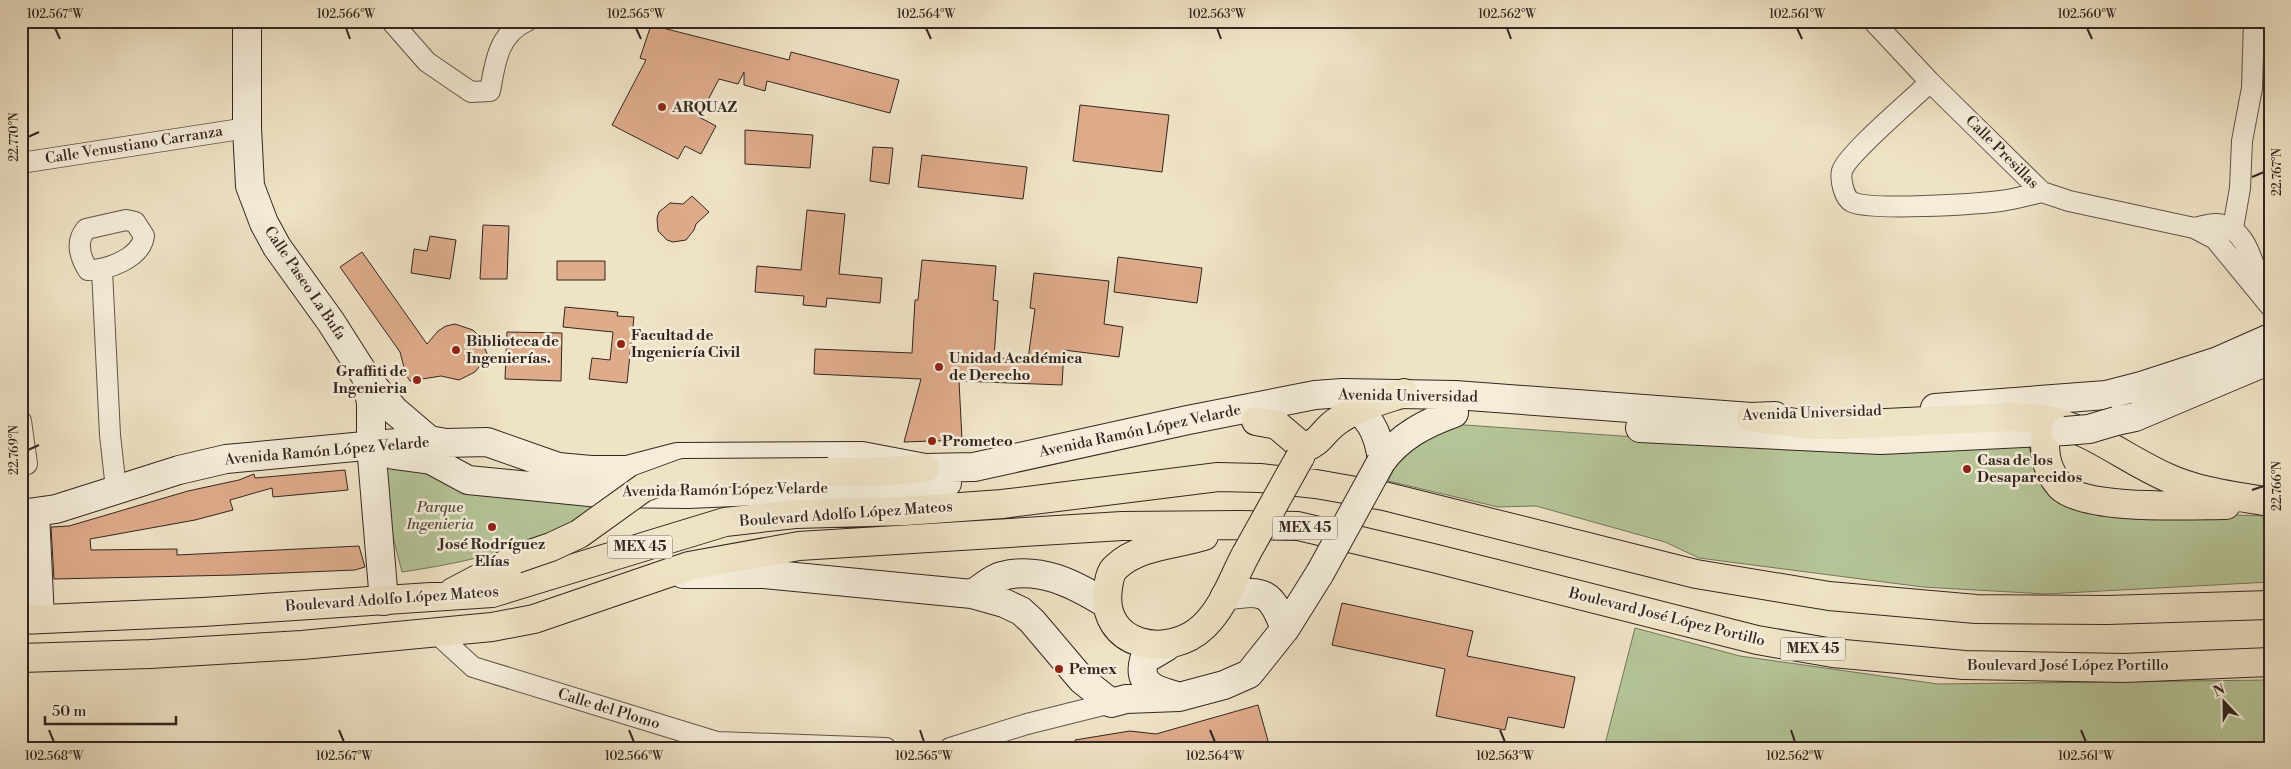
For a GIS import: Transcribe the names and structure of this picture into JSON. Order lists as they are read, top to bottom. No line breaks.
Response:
{"streets":{"main road":["Boulevard Adolfo López Mateos","MEX 45","Boulevard José López Portillo"],"street":["Calle Venustiano Carranza","Calle Presillas","Calle Paseo La Bufa","Avenida Universidad","Avenida Ramón López Velarde","Calle del Plomo"]},"crossings":[["Calle Venustiano Carranza","Calle Paseo La Bufa"],["Calle Paseo La Bufa","Avenida Ramón López Velarde"],["Calle Paseo La Bufa","Boulevard Adolfo López Mateos"],["Avenida Universidad","Avenida Ramón López Velarde"],["Boulevard Adolfo López Mateos","Boulevard José López Portillo"],["Boulevard Adolfo López Mateos","Calle del Plomo"]],"parks":["Parque Ingenieria"],"places":["ARQUAZ","Facultad de Ingeniería Civil","Biblioteca de Ingenierías.","Unidad Académica de Derecho","Graffiti de Ingenieria","Prometeo","Casa de los Desaparecidos","José Rodríguez Elías","Pemex"],"scale_bar":"50 m","north":"top","coordinates":["102.567°W","102.566°W","102.565°W","102.564°W","102.563°W","102.562°W","102.561°W","102.560°W","22.770°N","22.767°N","22.769°N","22.766°N","102.568°W"]}
